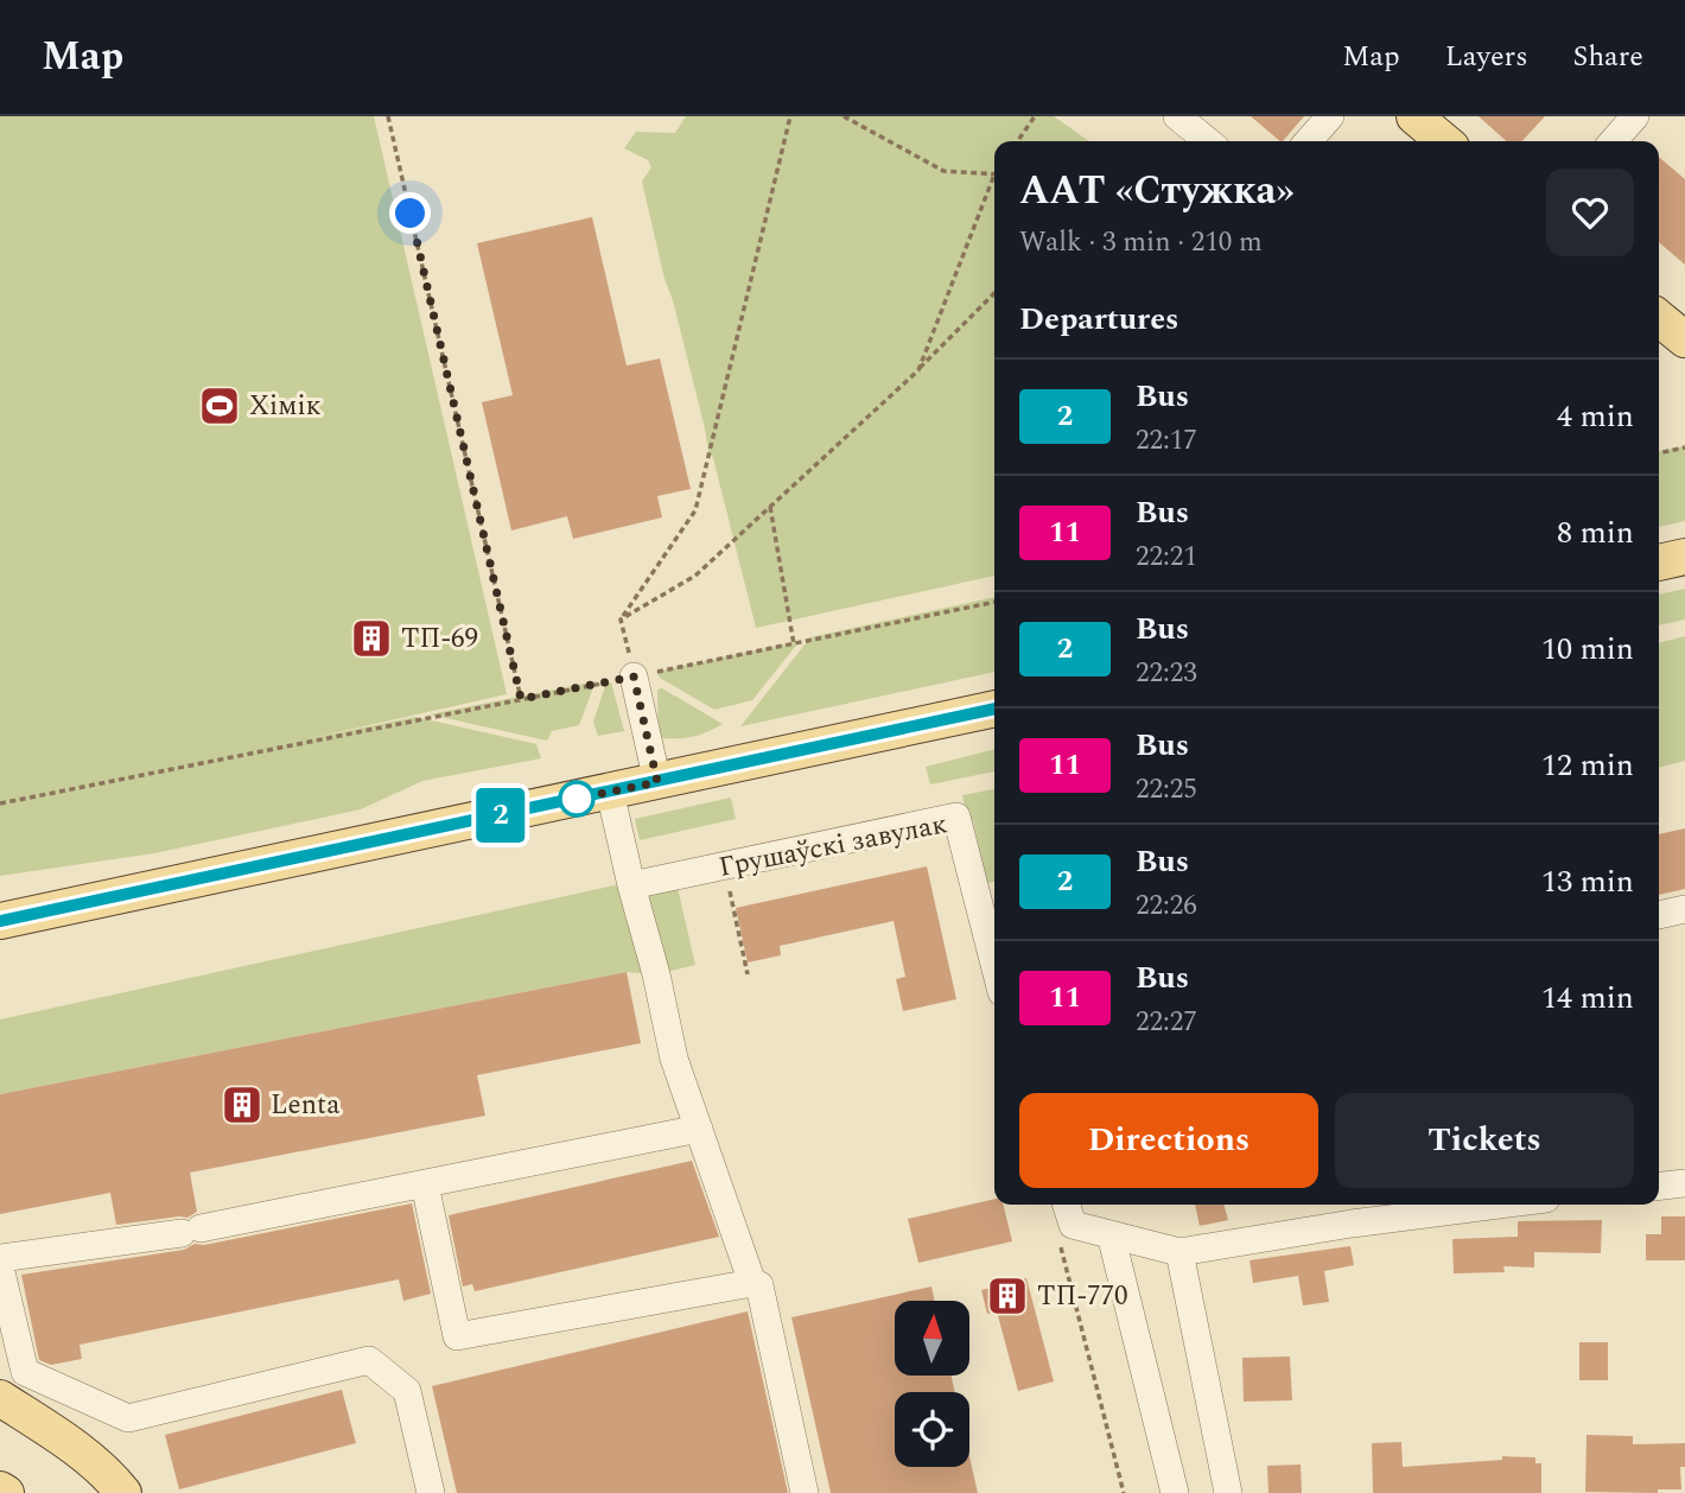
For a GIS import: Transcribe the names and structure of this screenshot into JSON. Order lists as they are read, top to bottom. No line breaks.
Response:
{"streets":{"street":["Грушаўскі завулак"]},"places":{"sports":["Хімік"],"building":["ТП-69","Lenta","ТП-770"]},"lines":["bus line 2"],"north":"top","page":{"header":"Map","nav":["Map","Layers","Share"],"on_map":"2","heading":[["ААТ «Стужка»","Walk · 3 min · 210 m"],"Departures"],"list":[{"mark":"2","name":"Bus","note":"22:17","value":"4 min"},{"mark":"11","name":"Bus","note":"22:21","value":"8 min"},{"mark":"2","name":"Bus","note":"22:23","value":"10 min"},{"mark":"11","name":"Bus","note":"22:25","value":"12 min"},{"mark":"2","name":"Bus","note":"22:26","value":"13 min"},{"mark":"11","name":"Bus","note":"22:27","value":"14 min"}],"buttons":["Directions","Tickets"]}}
